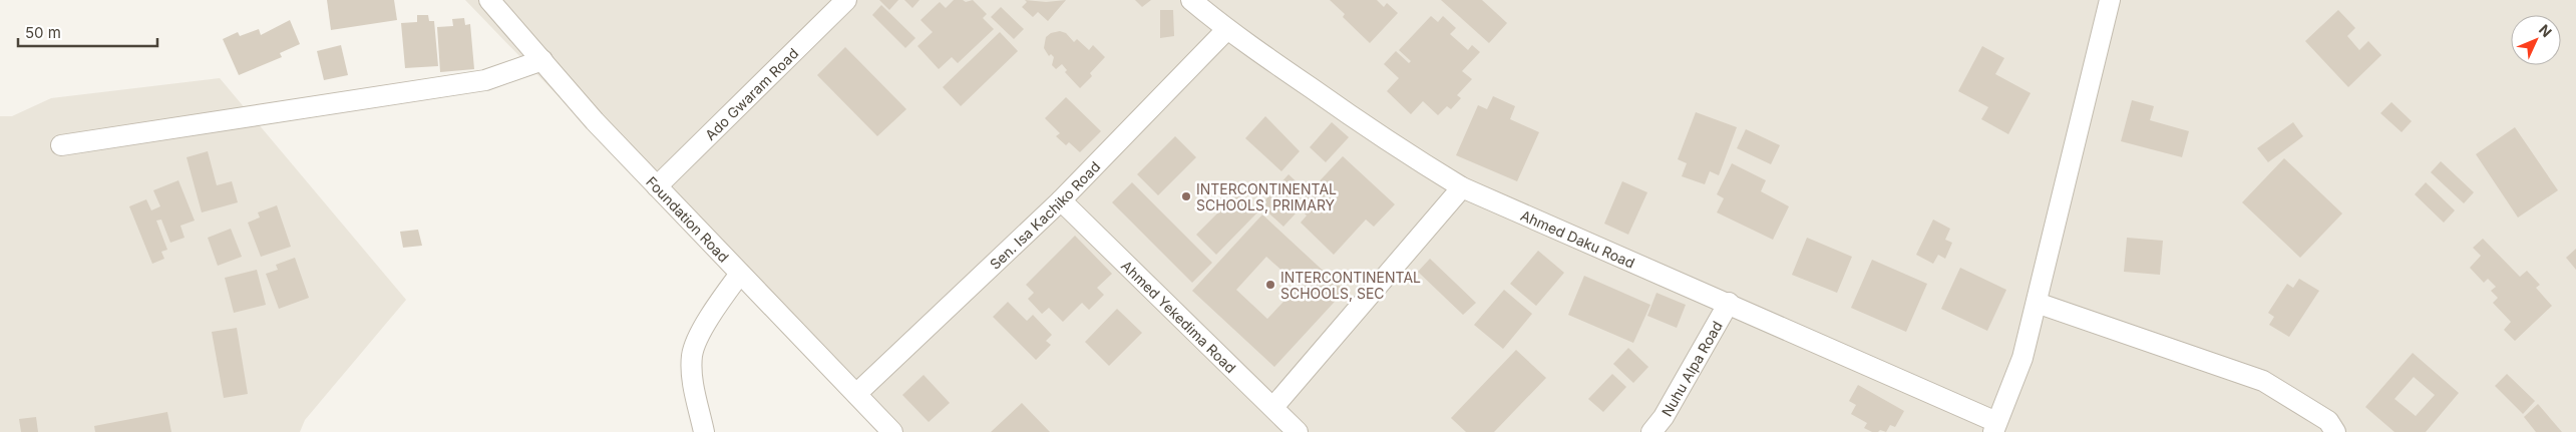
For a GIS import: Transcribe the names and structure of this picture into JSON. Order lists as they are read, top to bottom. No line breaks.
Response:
{"streets":{"street":["Ado Gwaram Road","Sen. Isa Kachiko Road","Foundation Road","Ahmed Daku Road","Ahmed Yekedima Road","Nuhu Alpa Road"]},"crossings":[["Ado Gwaram Road","Foundation Road"],["Sen. Isa Kachiko Road","Foundation Road"],["Sen. Isa Kachiko Road","Ahmed Daku Road"],["Sen. Isa Kachiko Road","Ahmed Yekedima Road"],["Ahmed Daku Road","Nuhu Alpa Road"]],"places":["INTERCONTINENTAL SCHOOLS, PRIMARY","INTERCONTINENTAL SCHOOLS, SEC"],"scale_bar":"50 m","north":"top right"}
